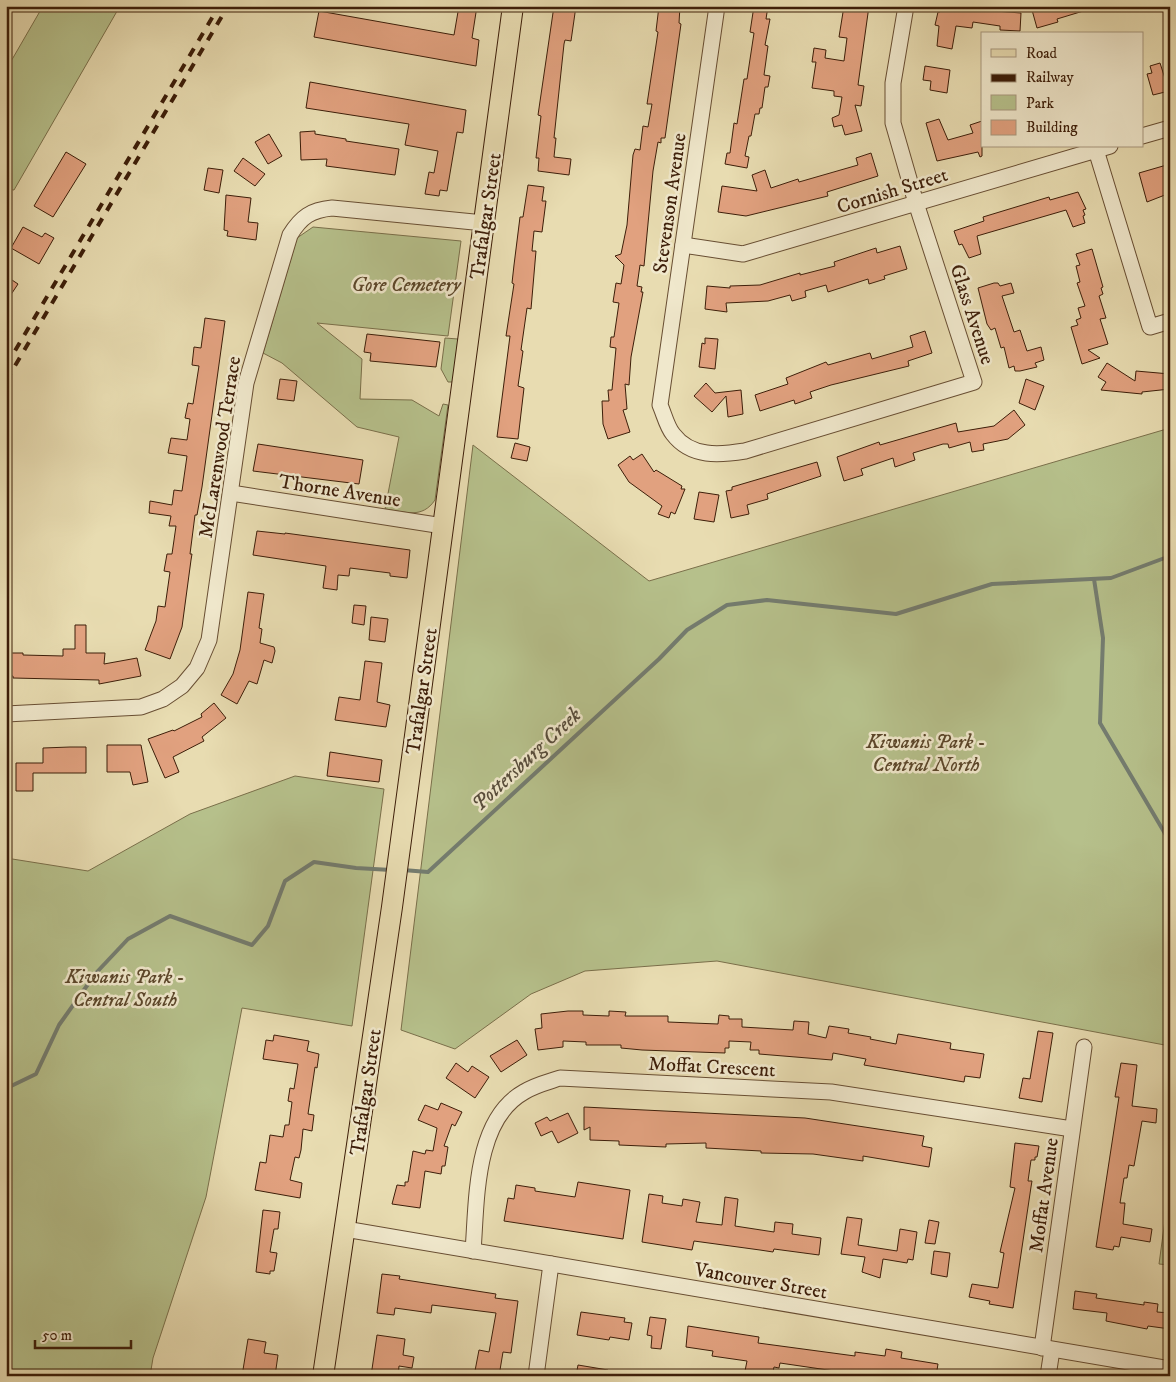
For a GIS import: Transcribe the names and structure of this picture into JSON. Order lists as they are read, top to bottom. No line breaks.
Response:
{"streets":{"main road":["Trafalgar Street"],"street":["Cornish Street","Stevenson Avenue","Glass Avenue","McLarenwood Terrace","Thorne Avenue","Moffat Crescent","Moffat Avenue","Vancouver Street"]},"crossings":[["Cornish Street","Stevenson Avenue"],["Cornish Street","Glass Avenue"],["Stevenson Avenue","Glass Avenue"],["Trafalgar Street","McLarenwood Terrace"],["Trafalgar Street","Thorne Avenue"],["Trafalgar Street","Vancouver Street"],["McLarenwood Terrace","Thorne Avenue"],["Moffat Crescent","Moffat Avenue"],["Moffat Crescent","Vancouver Street"],["Moffat Avenue","Vancouver Street"]],"water":["Pottersburg Creek"],"parks":["Gore Cemetery","Kiwanis Park - Central North","Kiwanis Park - Central South"],"legend":["Road","Railway","Park","Building"],"scale_bar":"50 m"}
